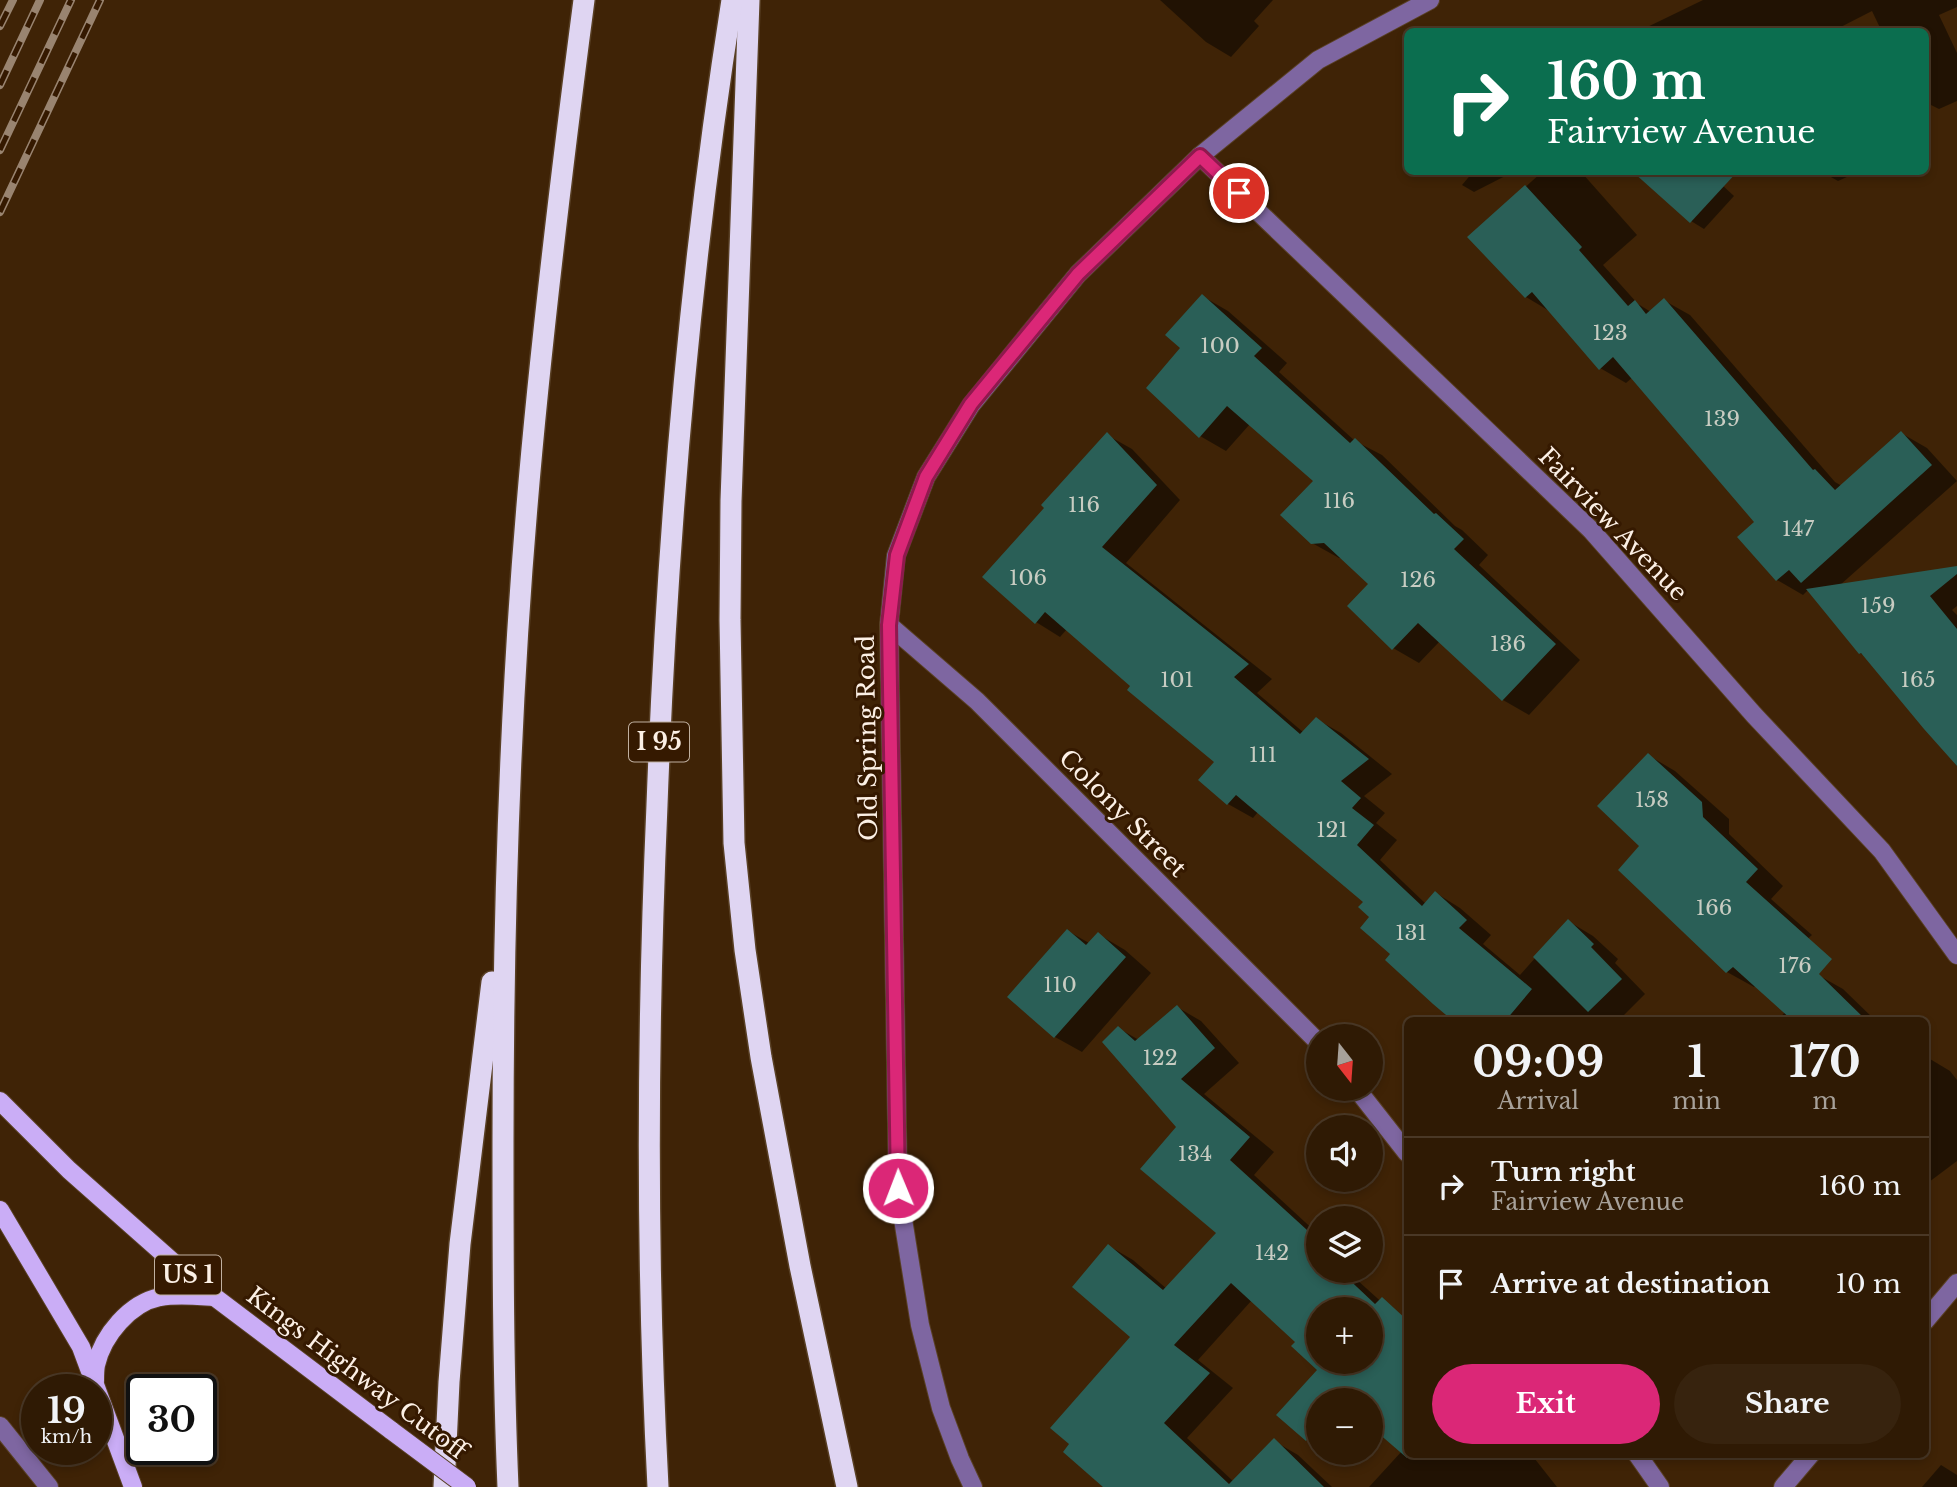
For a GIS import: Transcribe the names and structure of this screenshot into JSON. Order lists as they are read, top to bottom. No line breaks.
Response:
{"streets":{"highway":["I 95"],"main road":["US 1","Kings Highway Cutoff"],"street":["Fairview Avenue","Old Spring Road","Colony Street"]},"crossings":[["Fairview Avenue","Old Spring Road"],["Old Spring Road","Colony Street"]],"house_numbers":["123","100","139","116","116","147","106","126","159","136","101","165","111","158","121","166","131","176","110","122","134","142"],"north":"bottom","page":{"turn":["160 m","Fairview Avenue"],"eta":["09:09","Arrival","1","min","170","m"],"map_buttons":["+","−"],"list":[{"name":"Turn right","note":"Fairview Avenue","value":"160 m"},{"name":"Arrive at destination","value":"10 m"}],"buttons":["Exit","Share"],"speed":"19 km/h","limit":"30"}}
